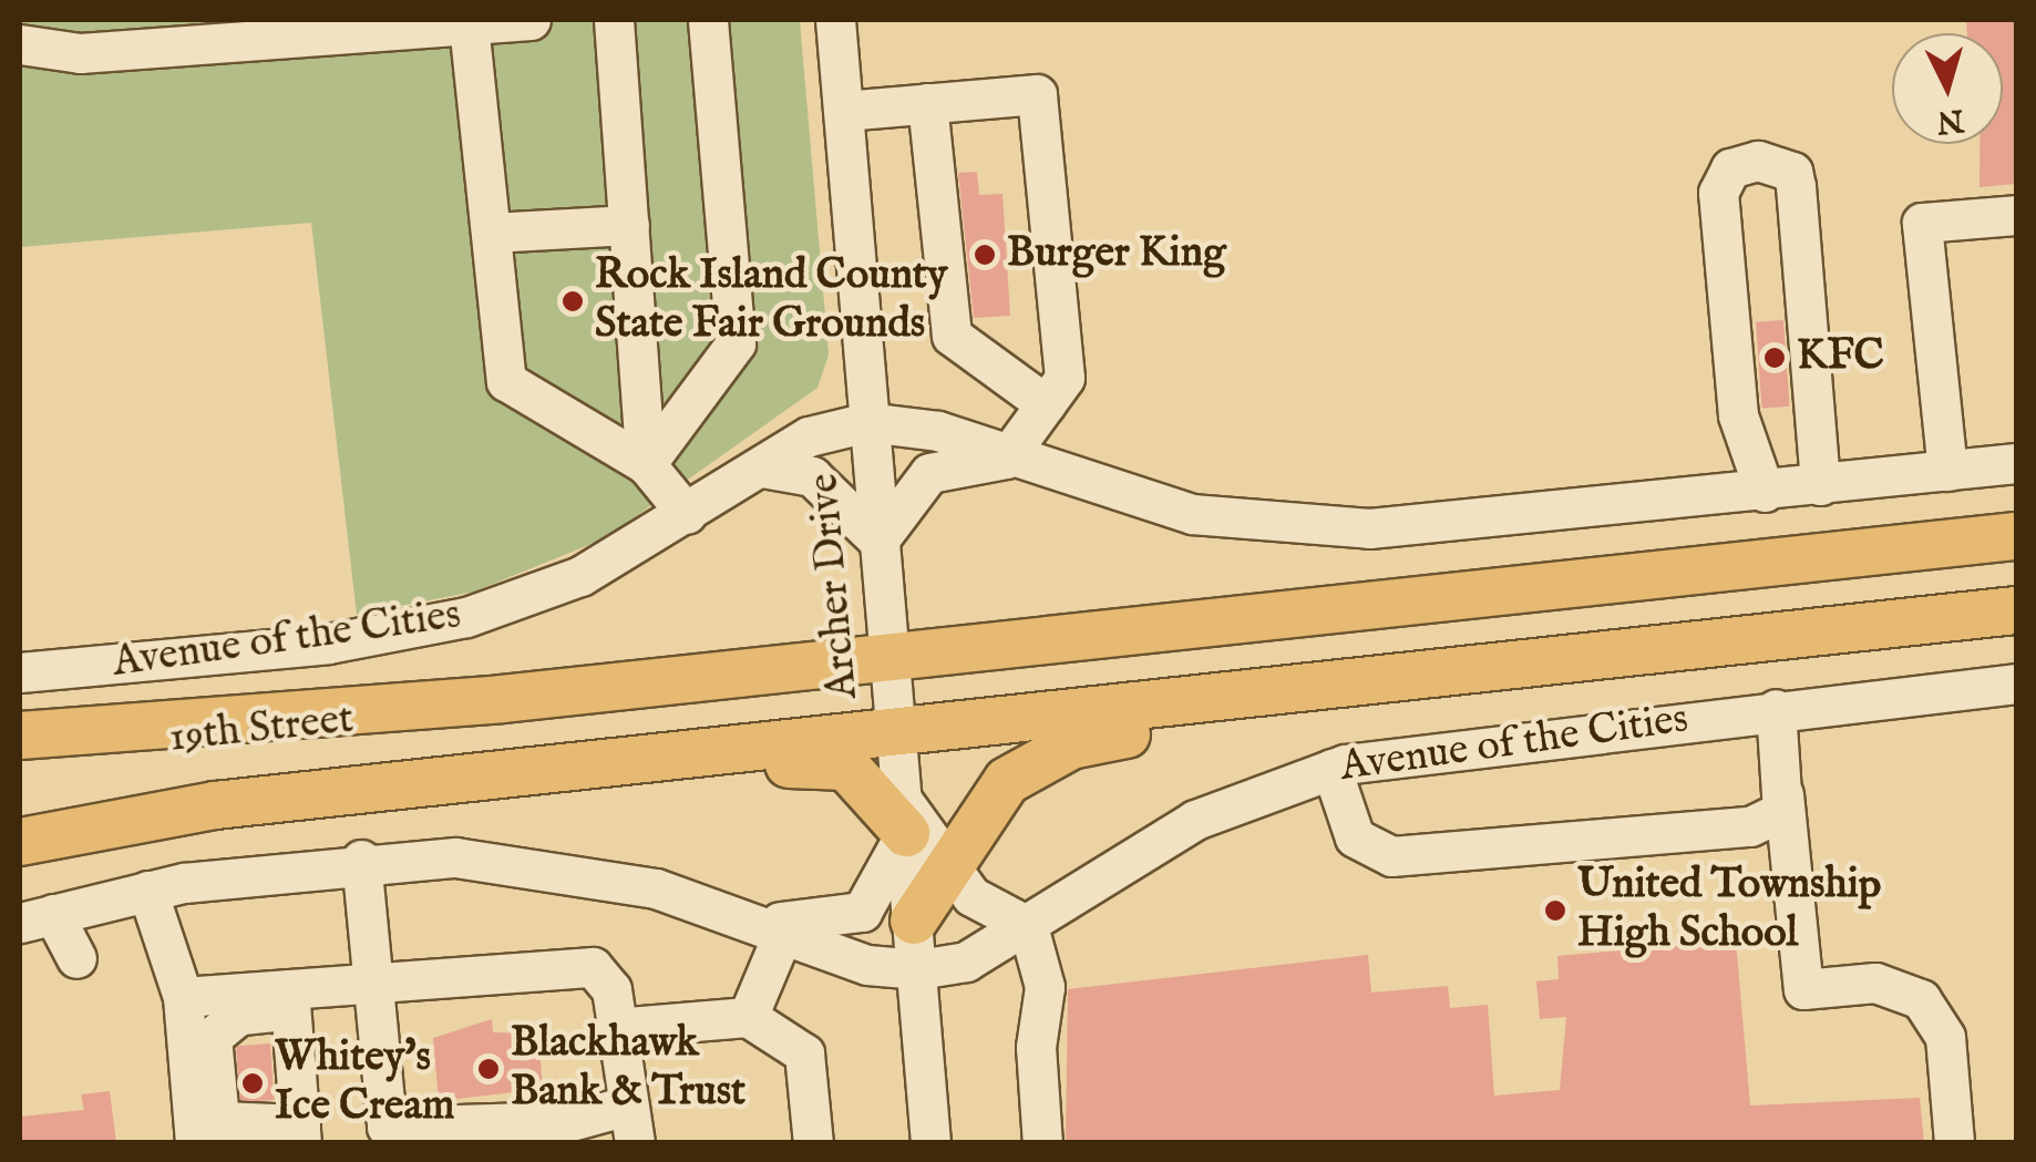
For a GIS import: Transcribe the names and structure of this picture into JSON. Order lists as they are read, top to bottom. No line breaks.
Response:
{"streets":{"main road":["Avenue of the Cities","19th Street"],"street":["Archer Drive"]},"crossings":[["Archer Drive","Avenue of the Cities"],["Avenue of the Cities","19th Street"]],"places":["Burger King","Rock Island County State Fair Grounds","KFC","United Township High School","Blackhawk Bank & Trust","Whitey's Ice Cream"],"north":"bottom"}
